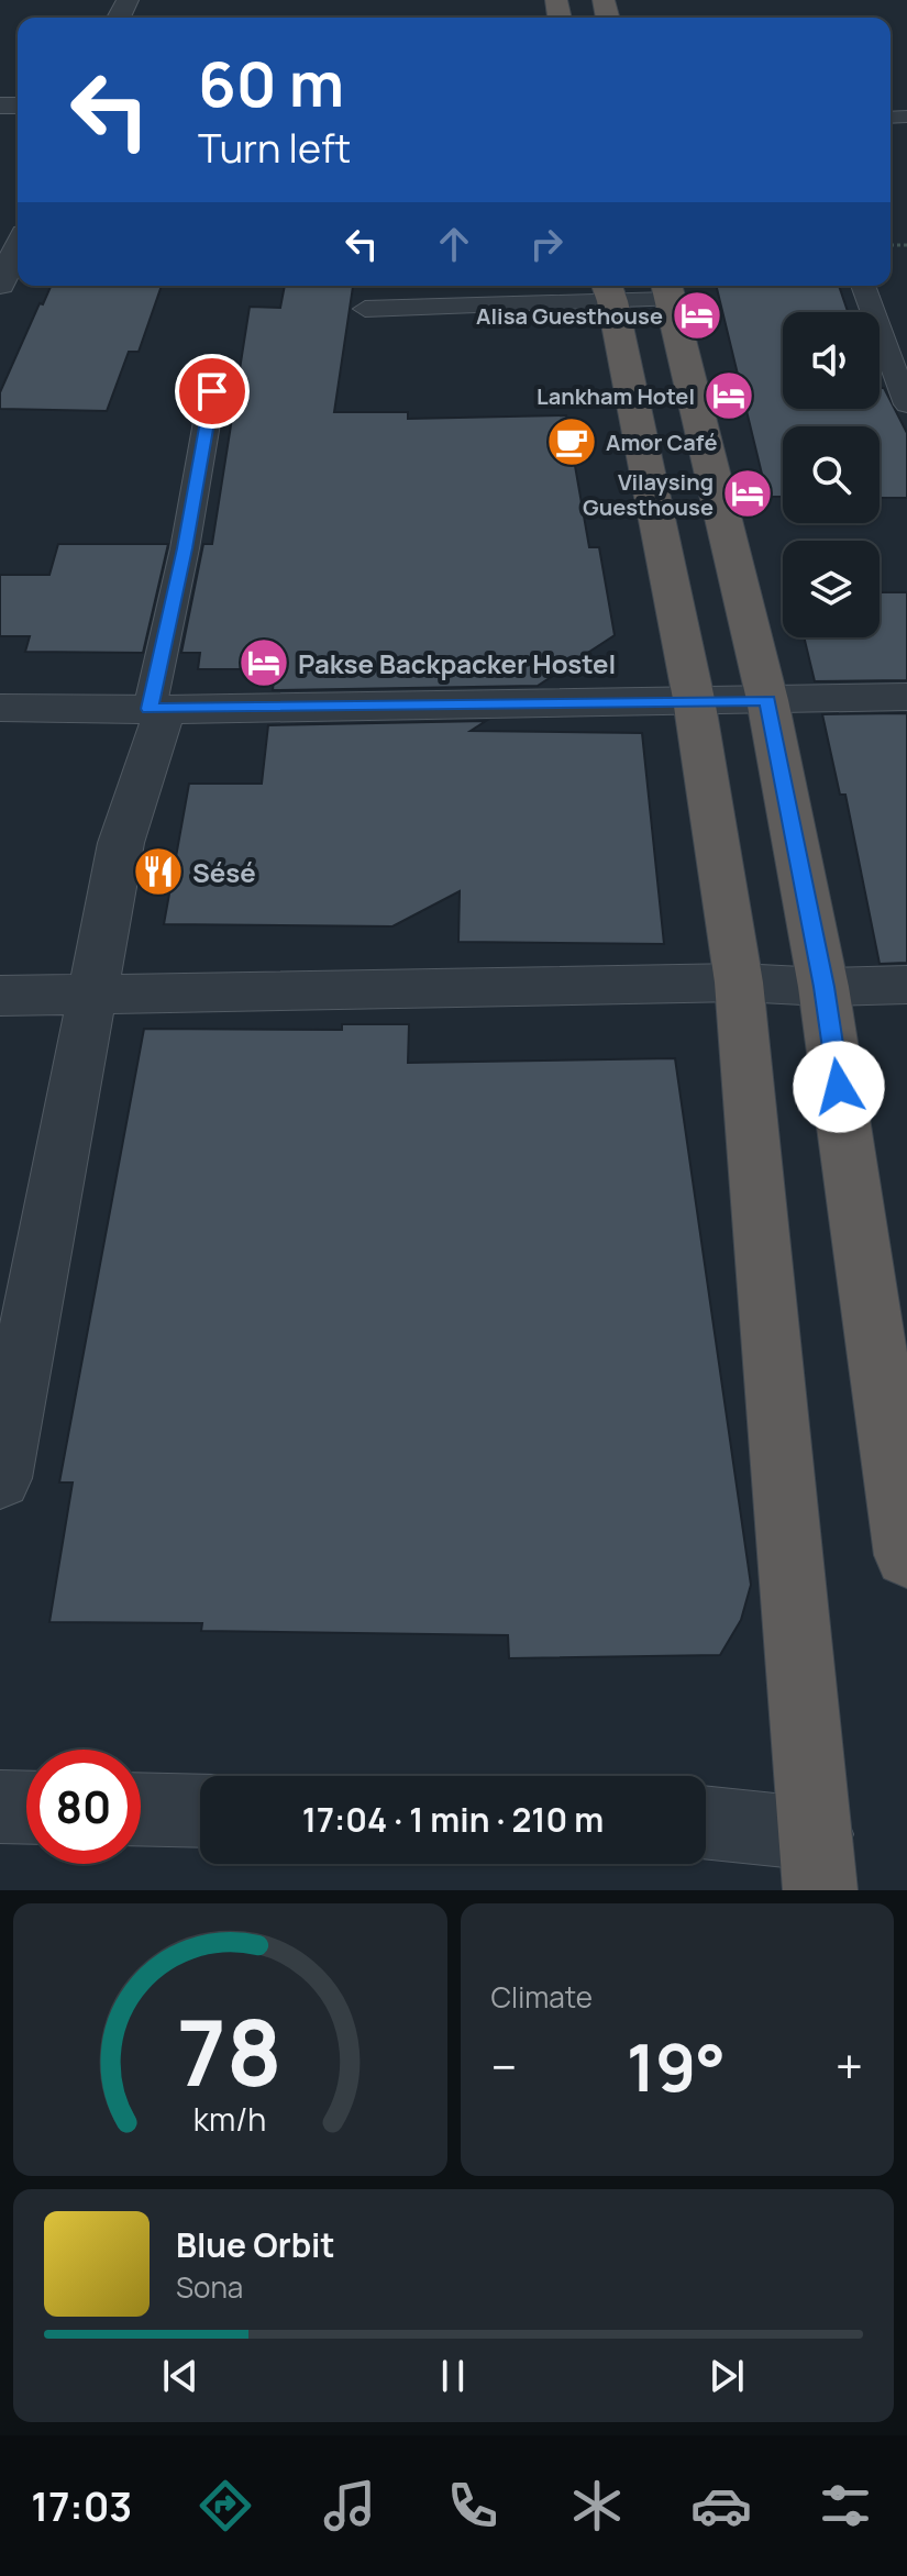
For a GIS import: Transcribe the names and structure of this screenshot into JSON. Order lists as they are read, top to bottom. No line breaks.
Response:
{"places":{"hotel":["Alisa Guesthouse","Lankham Hotel","Vilaysing Guesthouse","Pakse Backpacker Hostel"],"cafe":["Amor Café"],"restaurant":["Sésé"]},"page":{"turn":["60 m","Turn left"],"limit":"80","trip":"17:04 · 1 min · 210 m","tile":"Climate","heat":["−","19°","+"],"song":["Blue Orbit","Sona"],"tabs":"17:03","gauge":["78","km/h"]}}
